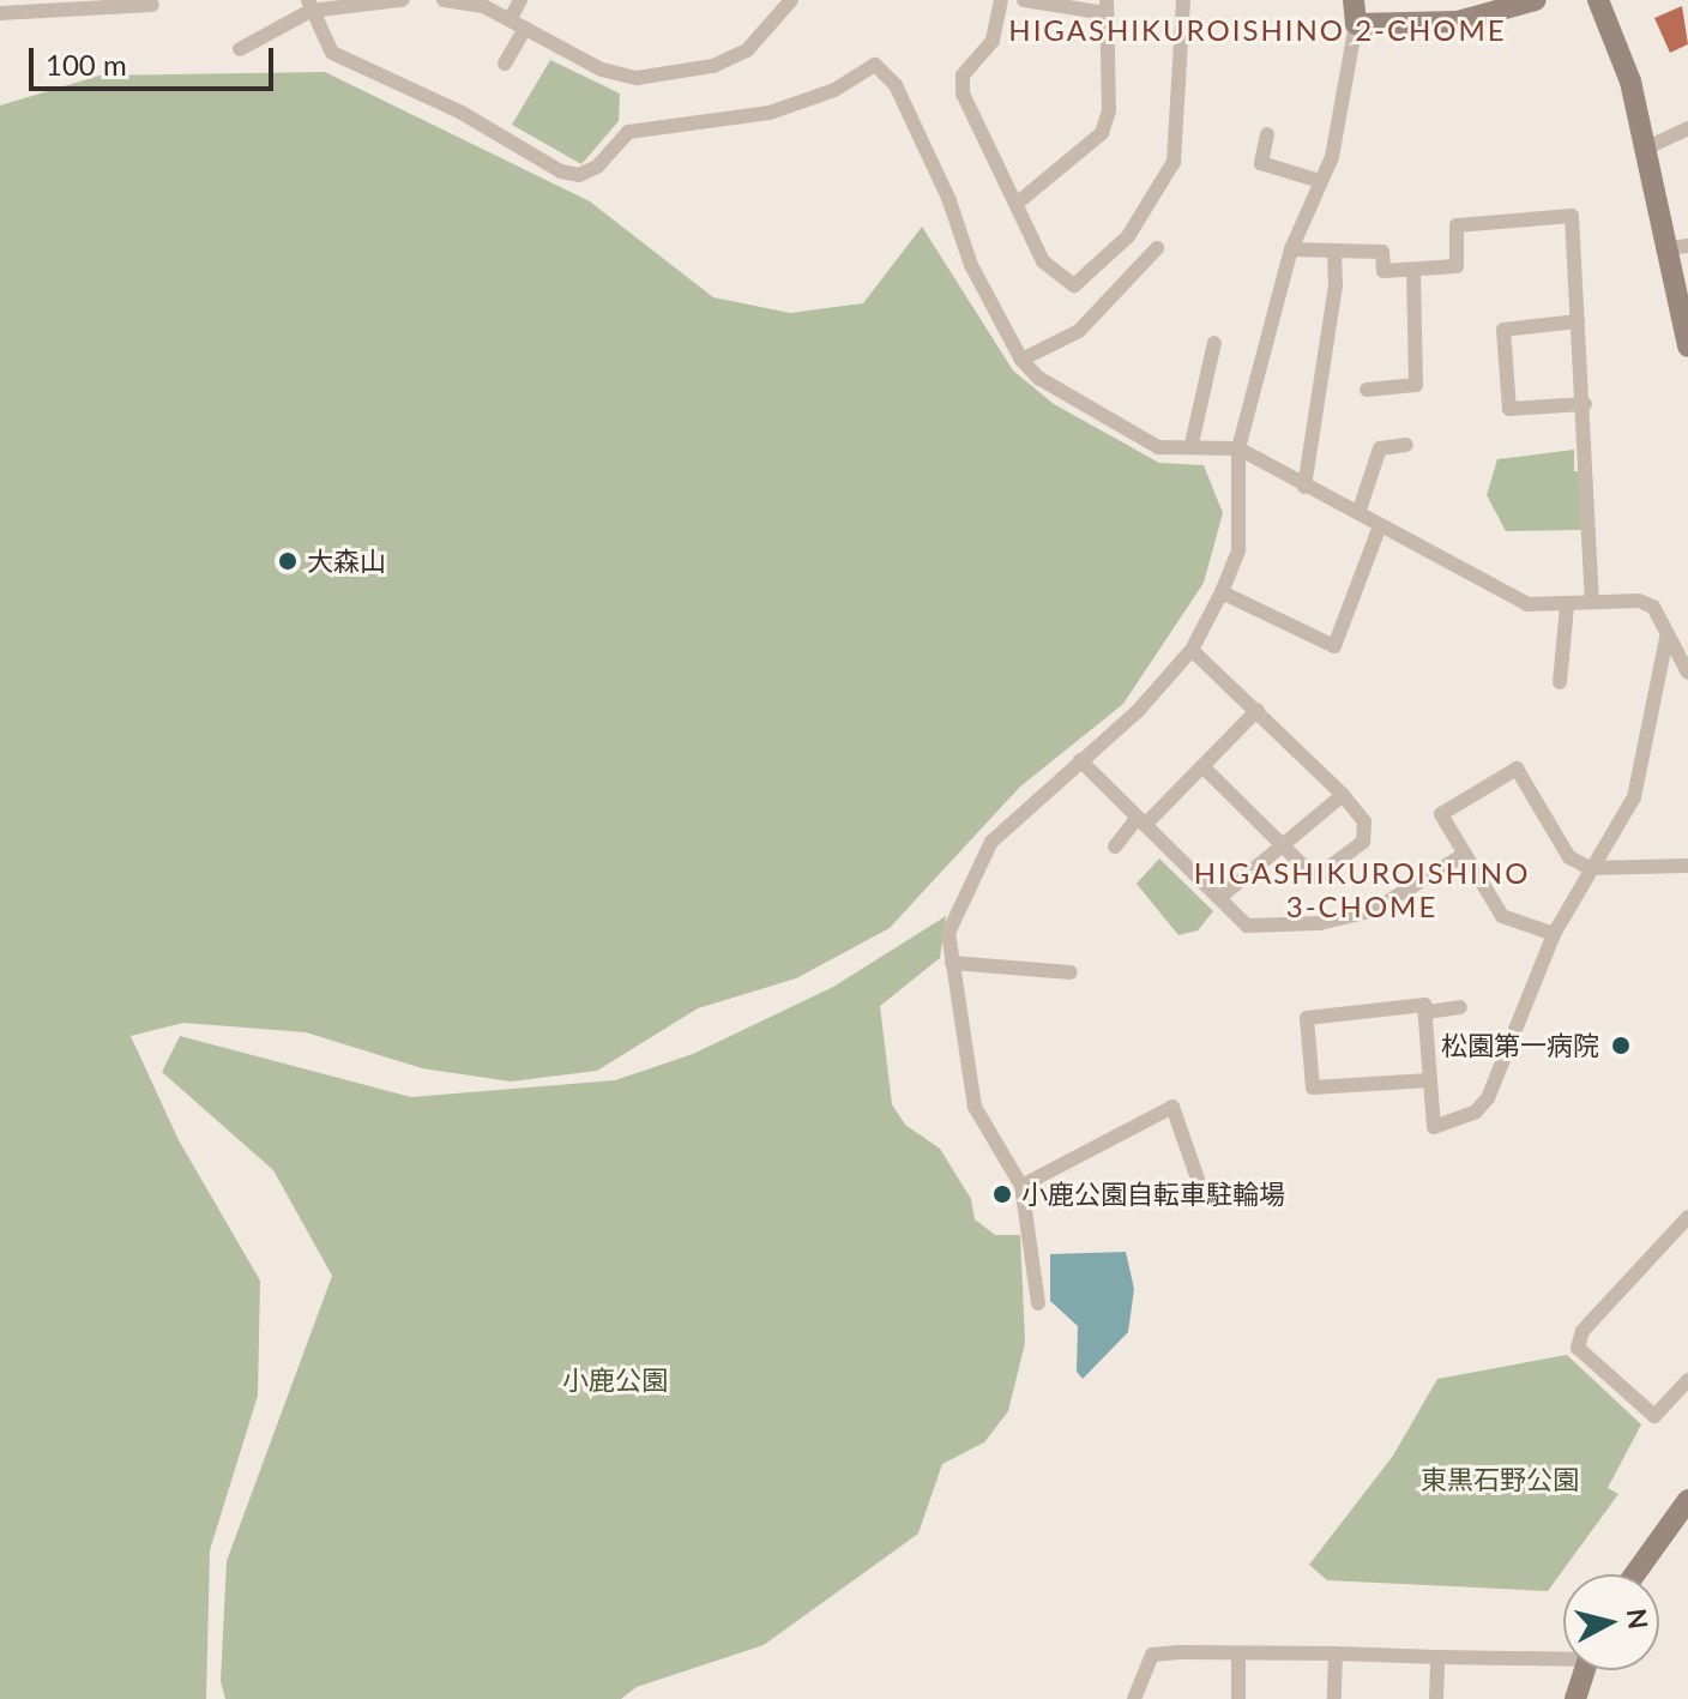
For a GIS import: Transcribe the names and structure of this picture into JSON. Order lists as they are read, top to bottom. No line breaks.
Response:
{"districts":["HIGASHIKUROISHINO 2-CHOME","HIGASHIKUROISHINO 3-CHOME"],"parks":["小鹿公園","東黒石野公園"],"places":["大森山","松園第一病院","小鹿公園自転車駐輪場"],"scale_bar":"100 m","north":"right"}
